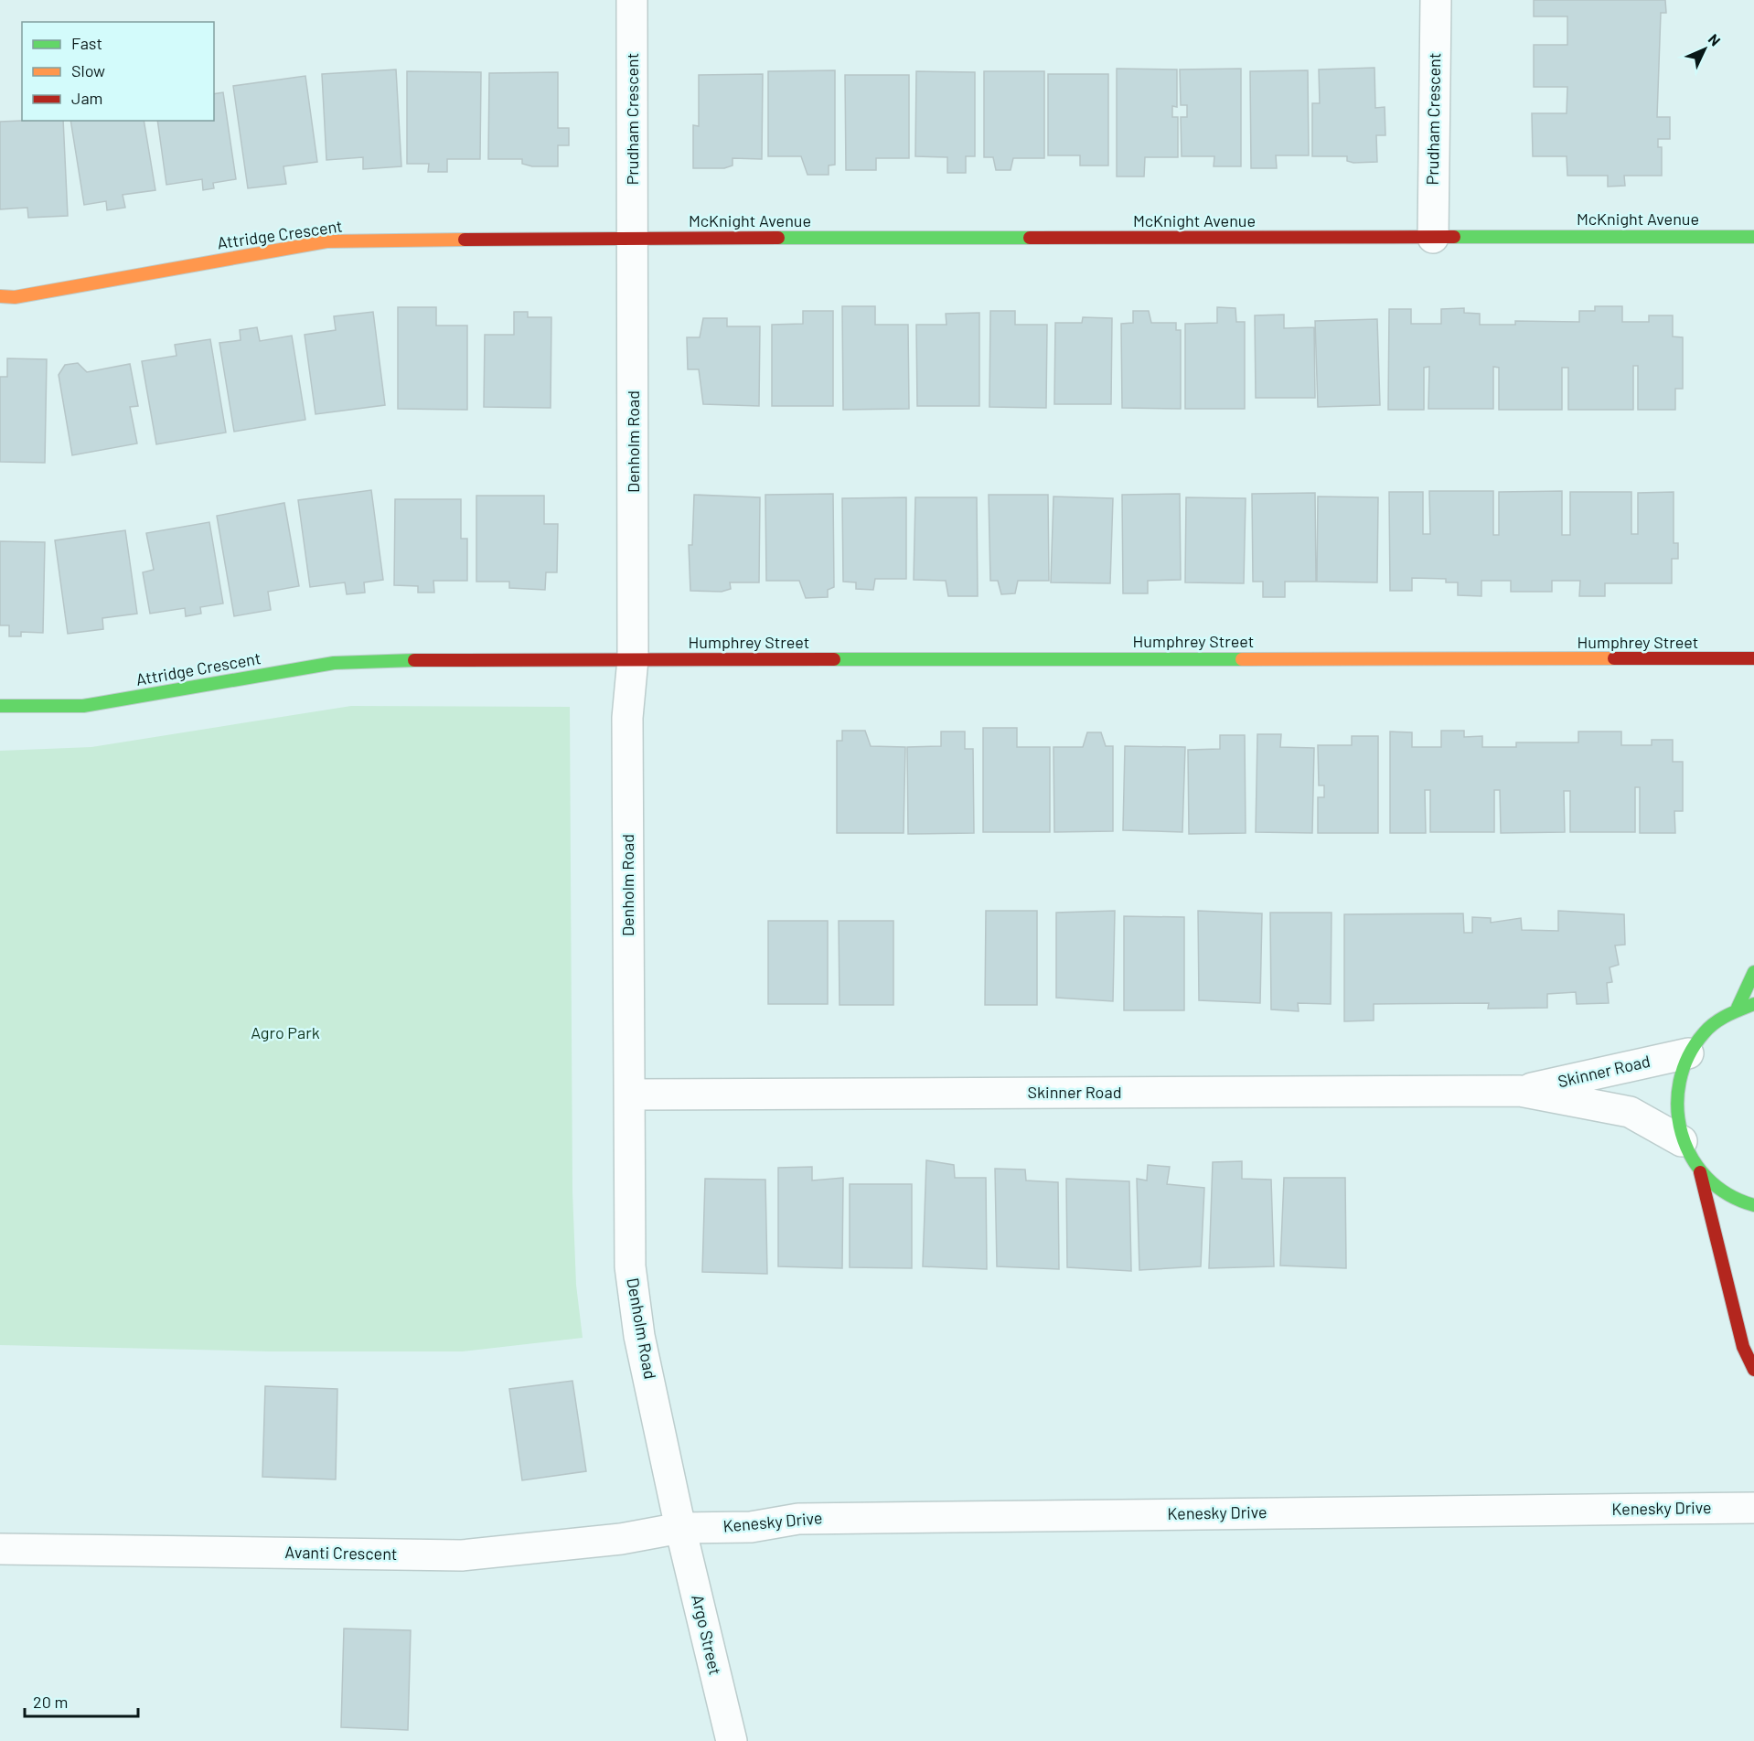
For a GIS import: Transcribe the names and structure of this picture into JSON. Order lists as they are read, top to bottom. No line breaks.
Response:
{"streets":{"street":["Prudham Crescent","McKnight Avenue","Attridge Crescent","Denholm Road","Humphrey Street","Skinner Road","Kenesky Drive","Avanti Crescent","Argo Street"]},"crossings":[["Prudham Crescent","McKnight Avenue"],["Prudham Crescent","Attridge Crescent"],["Prudham Crescent","Denholm Road"],["McKnight Avenue","Attridge Crescent"],["McKnight Avenue","Denholm Road"],["Attridge Crescent","Denholm Road"],["Attridge Crescent","Humphrey Street"],["Denholm Road","Humphrey Street"],["Denholm Road","Skinner Road"],["Denholm Road","Kenesky Drive"],["Denholm Road","Avanti Crescent"],["Denholm Road","Argo Street"],["Kenesky Drive","Avanti Crescent"],["Kenesky Drive","Argo Street"],["Avanti Crescent","Argo Street"]],"parks":["Agro Park"],"legend":["Fast","Slow","Jam"],"scale_bar":"20 m","north":"top right"}
